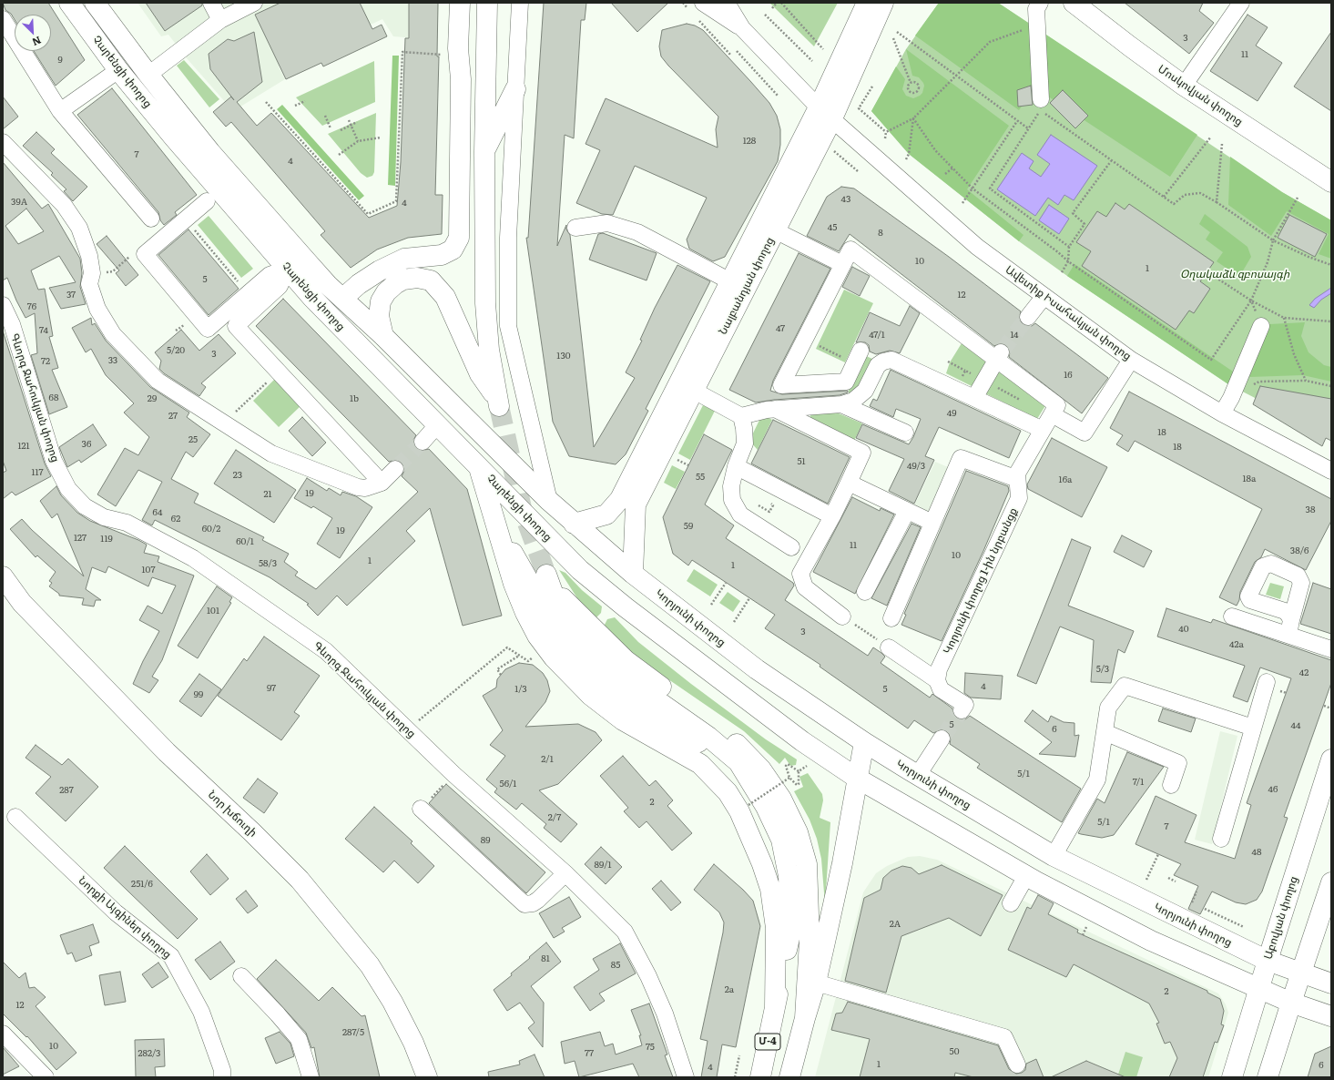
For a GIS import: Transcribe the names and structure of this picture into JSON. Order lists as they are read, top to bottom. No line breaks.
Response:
{"streets":{"main road":["Չարենցի փողոց","Մոսկովյան փողոց","Նալբանդյան փողոց","Կորյունի փողոց","Նոր խճուղի","Աբովյան փողոց","Մ-4"],"street":["Ավետիք Իսահակյան փողոց","Գևորգ Ջահուկյան փողոց","Կորյունի փողոց 1-ին նրբանցք","Նորքի Այգիներ փողոց"]},"crossings":[["Չարենցի փողոց","Նալբանդյան փողոց"],["Չարենցի փողոց","Կորյունի փողոց"],["Նալբանդյան փողոց","Ավետիք Իսահակյան փողոց"],["Նալբանդյան փողոց","Կորյունի փողոց"],["Կորյունի փողոց","Աբովյան փողոց"]],"parks":["Օղակաձև զբոսայգի"],"house_numbers":["3","11","9","128","7","4","43","39A","4","45","8","10","1","5","37","12","76","47","74","47/1","14","5/20","3","130","33","72","16","68","29","1b","49","27","18","25","36","121","18","51","49/3","117","23","55","18a","16a","19","21","38","64","62","59","60/2","19","127","119","60/1","11","38/6","10","1","58/3","1","107","101","40","3","42a","5/3","42","4","97","1/3","5","99","5","44","6","2/1","5/1","7/1","56/1","46","287","2","2/7","5/1","7","89","48","89/1","251/6","2A","81","85","2a","2","12","287/5","10","75","50","282/3","77","1","6","4"],"north":"bottom right"}
